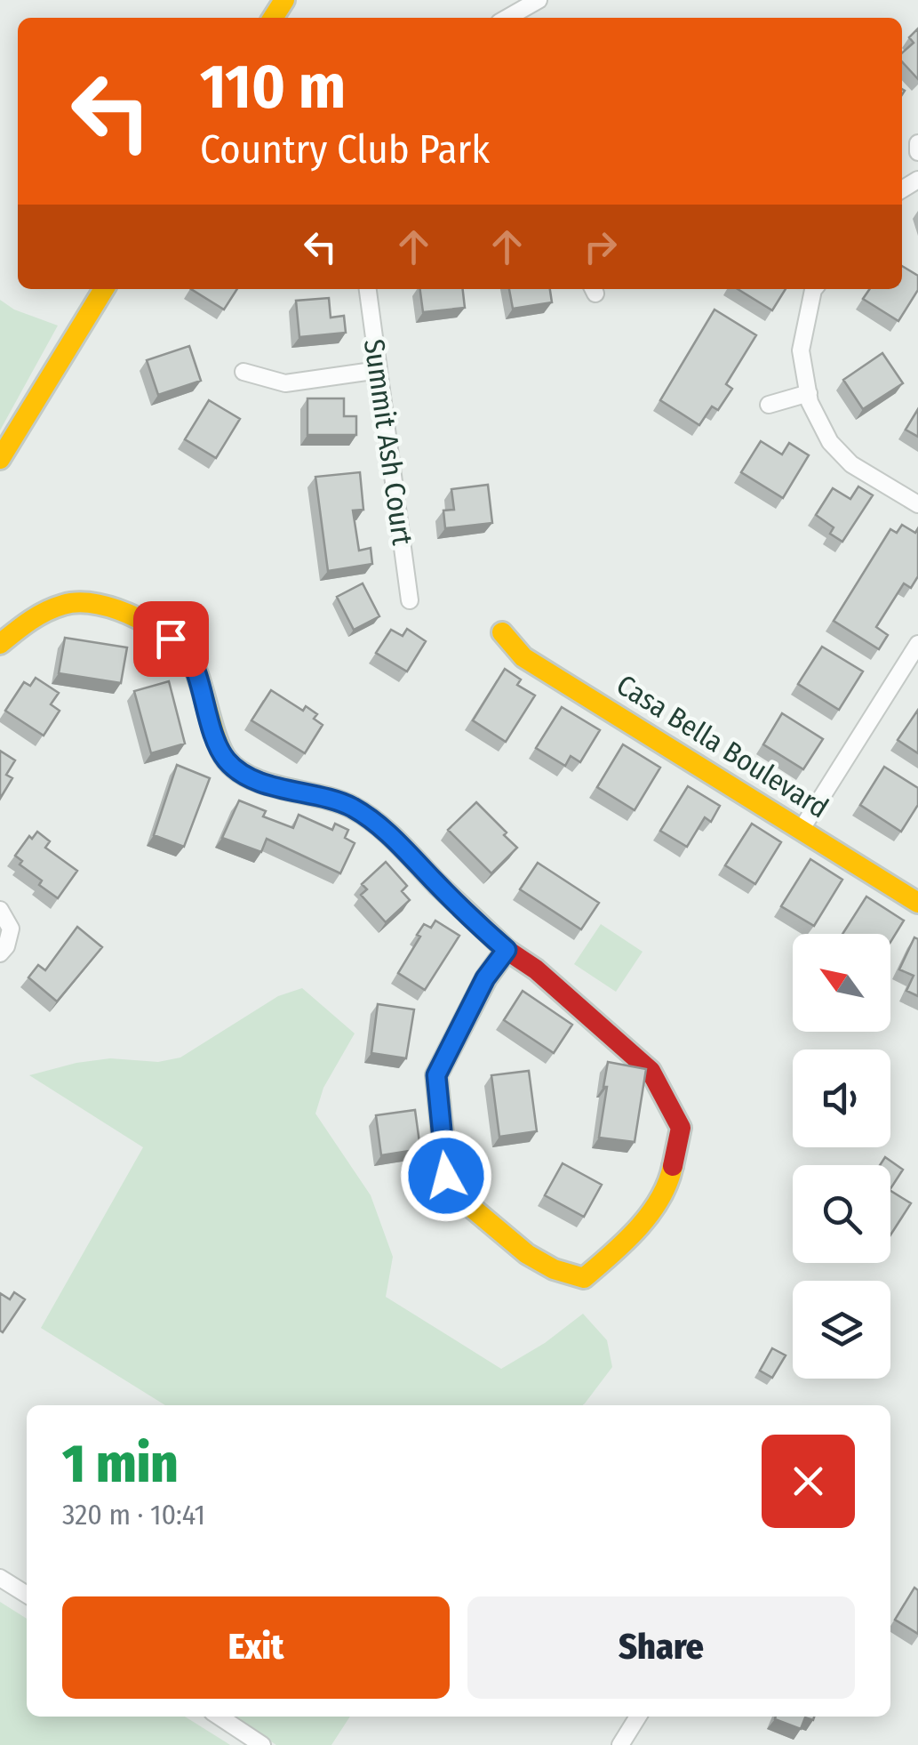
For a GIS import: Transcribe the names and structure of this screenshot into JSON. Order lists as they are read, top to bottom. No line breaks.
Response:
{"streets":{"street":["Summit Ash Court","Casa Bella Boulevard"]},"north":"top left","page":{"turn":["110 m","Country Club Park"],"heading":["1 min","320 m · 10:41"],"buttons":["Exit","Share"]}}
